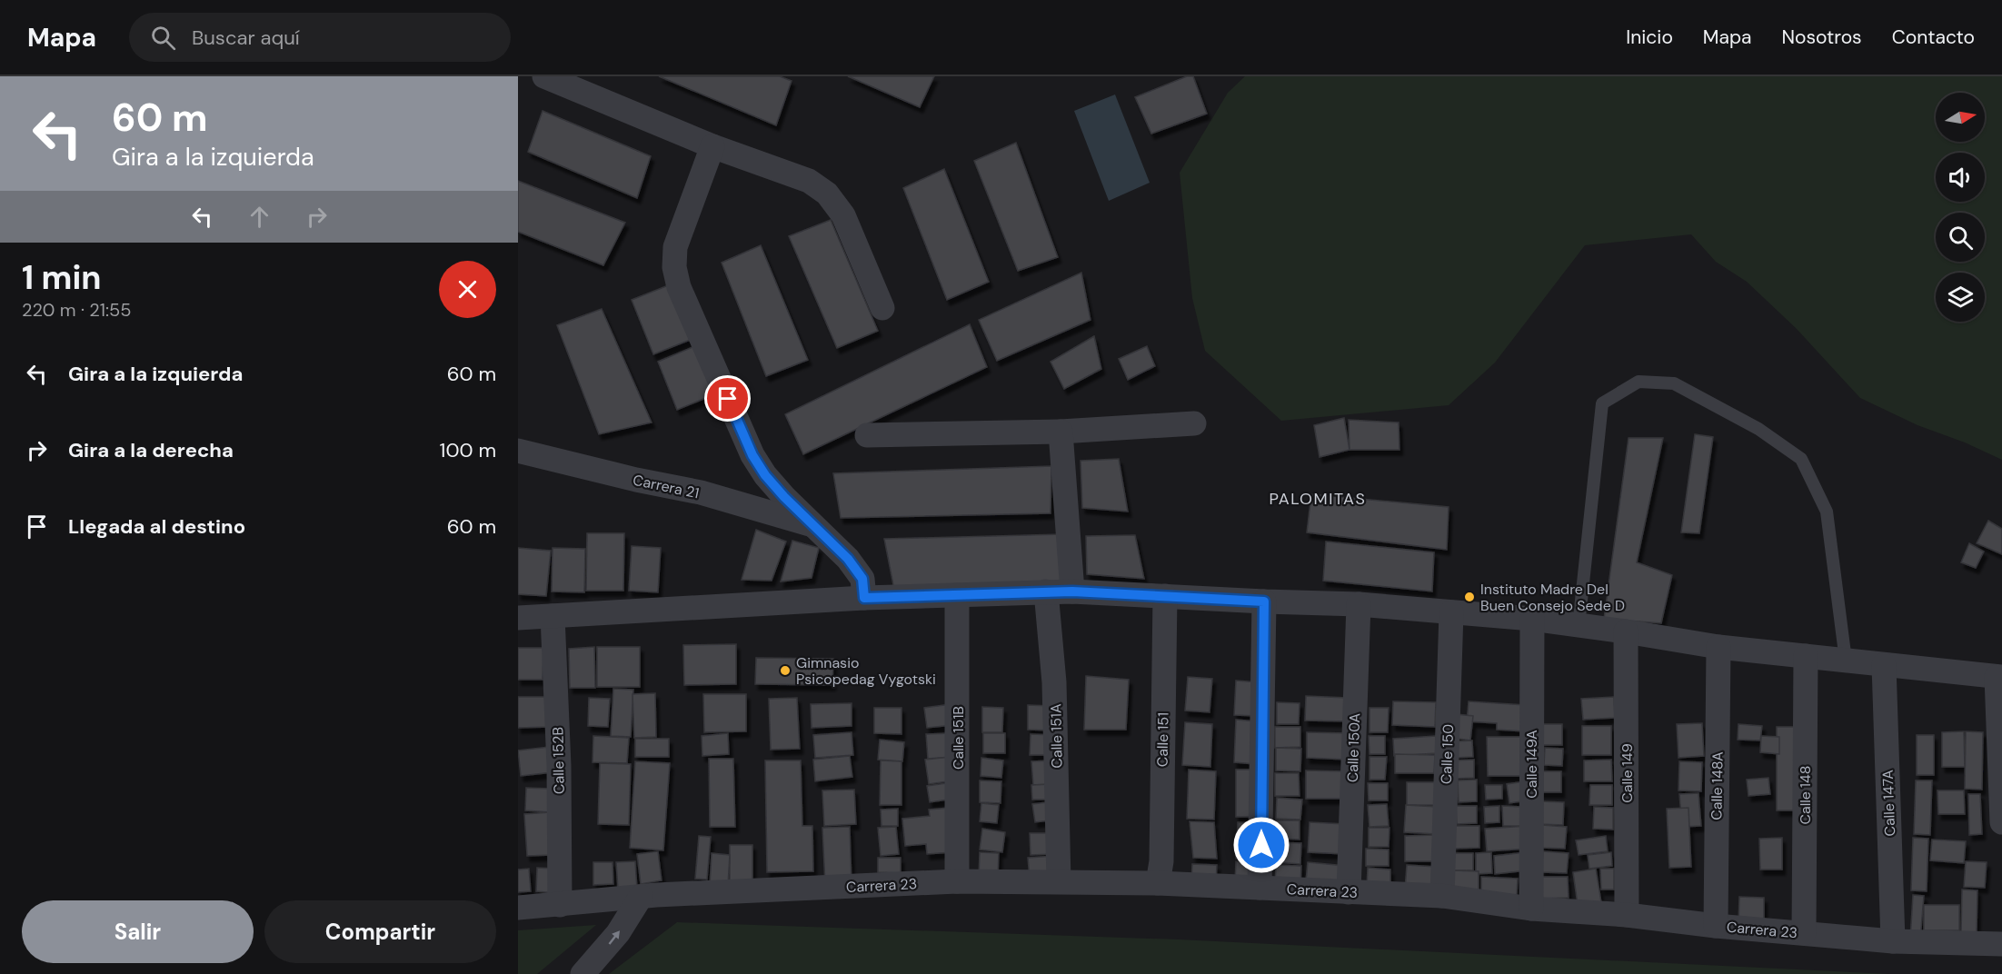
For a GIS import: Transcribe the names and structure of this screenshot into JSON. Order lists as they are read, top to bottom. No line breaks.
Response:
{"streets":{"street":["Carrera 21","Calle 151A","Calle 151B","Calle 151","Calle 150A","Calle 150","Calle 152B","Calle 149A","Calle 149","Calle 148A","Calle 148","Calle 147A","Carrera 23"]},"crossings":[["Calle 151A","Carrera 23"],["Calle 151B","Carrera 23"],["Calle 151","Carrera 23"],["Calle 150A","Carrera 23"],["Calle 150","Carrera 23"],["Calle 152B","Carrera 23"],["Calle 149A","Carrera 23"],["Calle 149","Carrera 23"],["Calle 148A","Carrera 23"],["Calle 148","Carrera 23"],["Calle 147A","Carrera 23"]],"districts":["PALOMITAS"],"places":["Instituto Madre Del Buen Consejo Sede D","Gimnasio Psicopedag Vygotski"],"north":"right","page":{"header":"Mapa","search":"Buscar aquí","nav":["Inicio","Mapa","Nosotros","Contacto"],"turn":["60 m","Gira a la izquierda"],"heading":["1 min","220 m · 21:55"],"list":[{"name":"Gira a la izquierda","value":"60 m"},{"name":"Gira a la derecha","value":"100 m"},{"name":"Llegada al destino","value":"60 m"}],"buttons":["Salir","Compartir"]}}
